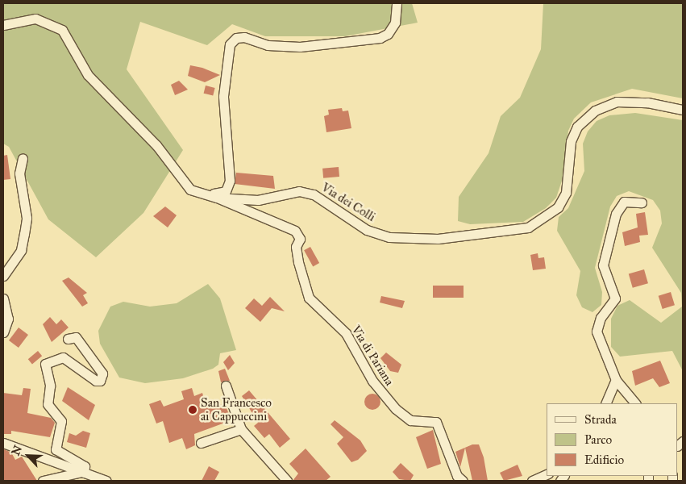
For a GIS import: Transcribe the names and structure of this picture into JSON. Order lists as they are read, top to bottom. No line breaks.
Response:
{"streets":{"street":["Via dei Colli","Via di Pariana"]},"crossings":[["Via dei Colli","Via di Pariana"]],"places":["San Francesco ai Cappuccini"],"legend":["Strada","Parco","Edificio"],"north":"top left"}
